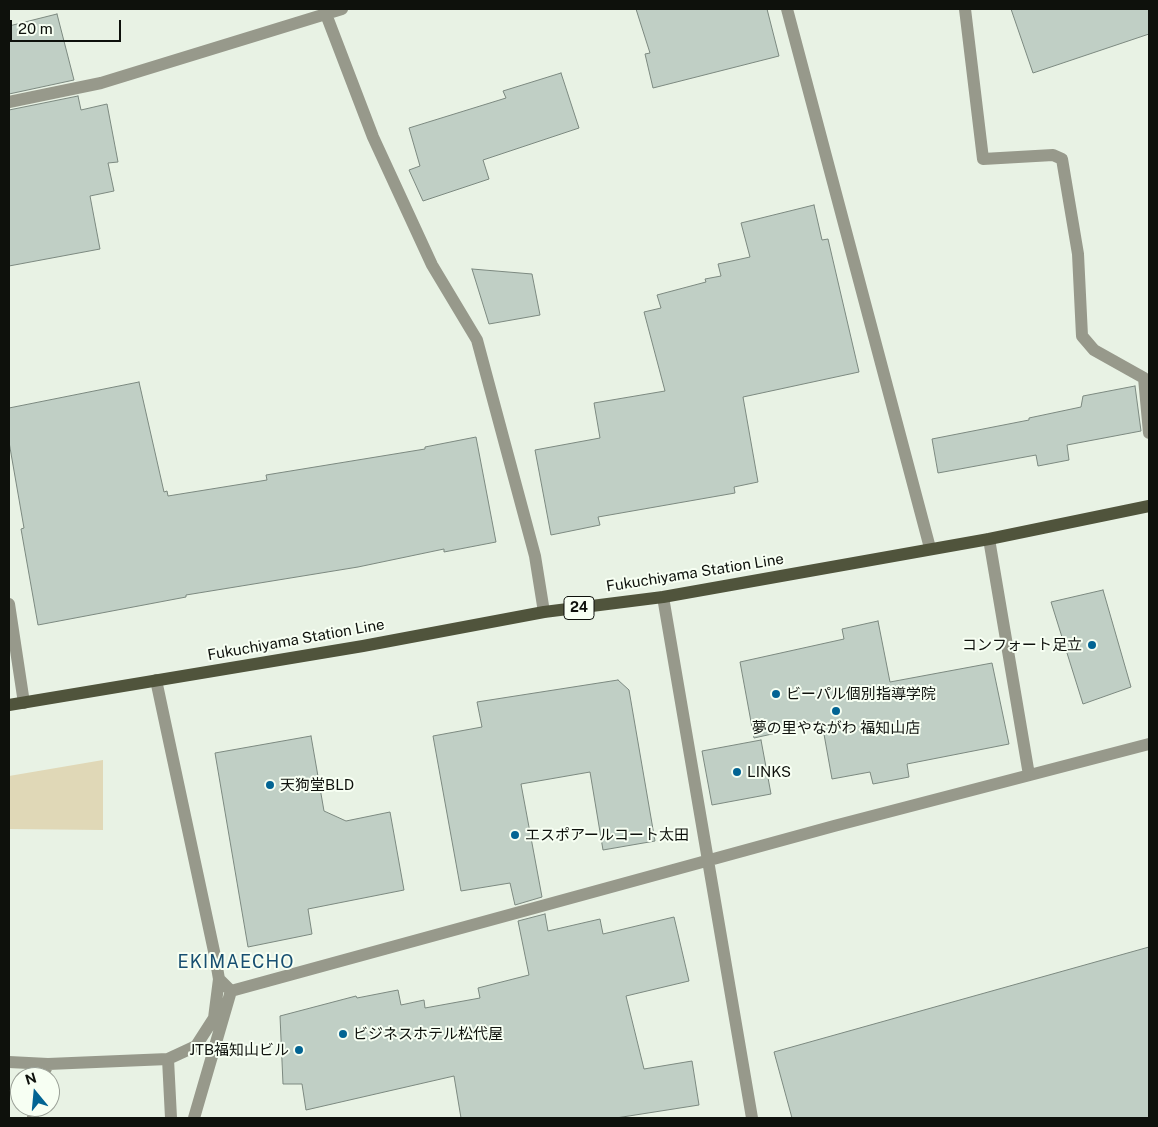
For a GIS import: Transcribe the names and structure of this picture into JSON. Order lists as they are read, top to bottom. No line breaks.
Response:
{"streets":{"main road":["Fukuchiyama Station Line","24"]},"districts":["EKIMAECHO"],"places":["コンフォート足立","ビーパル個別指導学院","夢の里やながわ 福知山店","LINKS","天狗堂BLD","エスポアールコート太田","ビジネスホテル松代屋","JTB福知山ビル"],"scale_bar":"20 m","north":"top"}
